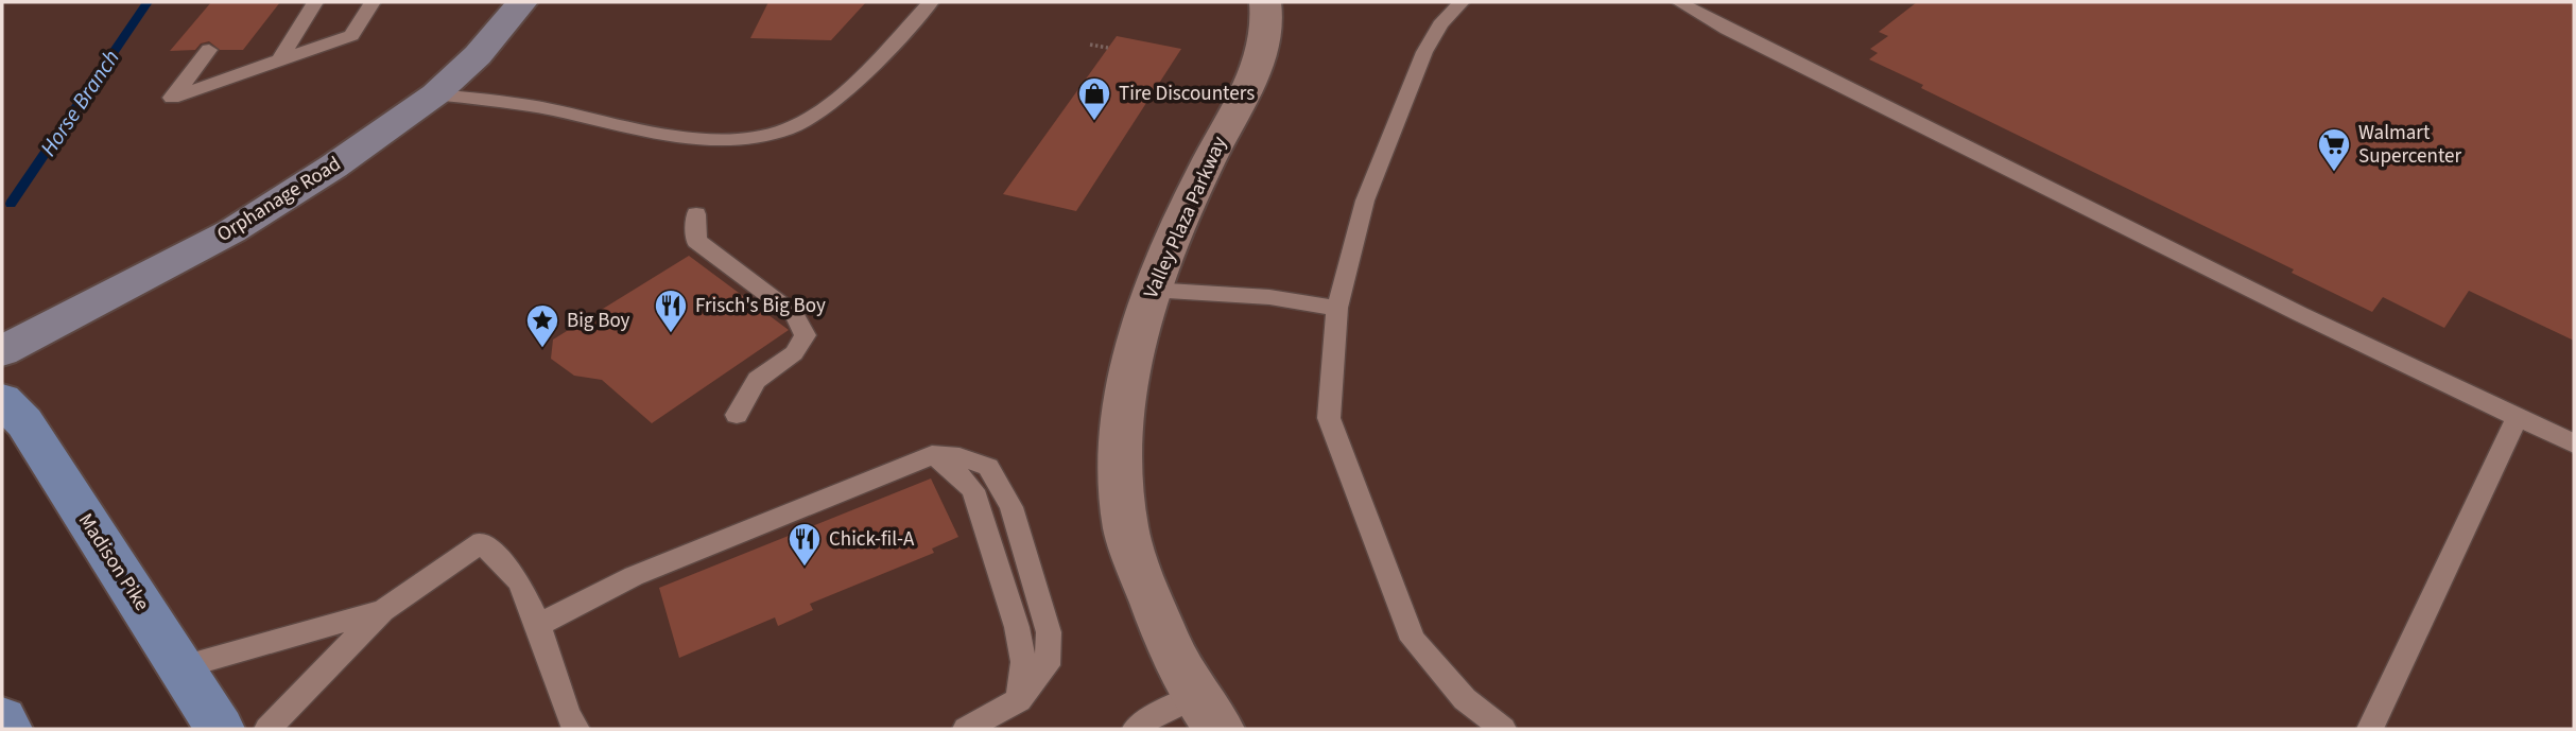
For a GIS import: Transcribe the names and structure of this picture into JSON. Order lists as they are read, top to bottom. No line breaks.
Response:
{"streets":{"main road":["Orphanage Road","Madison Pike"],"street":["Valley Plaza Parkway"]},"water":["Horse Branch"],"places":{"shop":["Tire Discounters"],"supermarket":["Walmart Supercenter"],"restaurant":["Frisch's Big Boy","Chick-fil-A"],"place":["Big Boy"]}}
